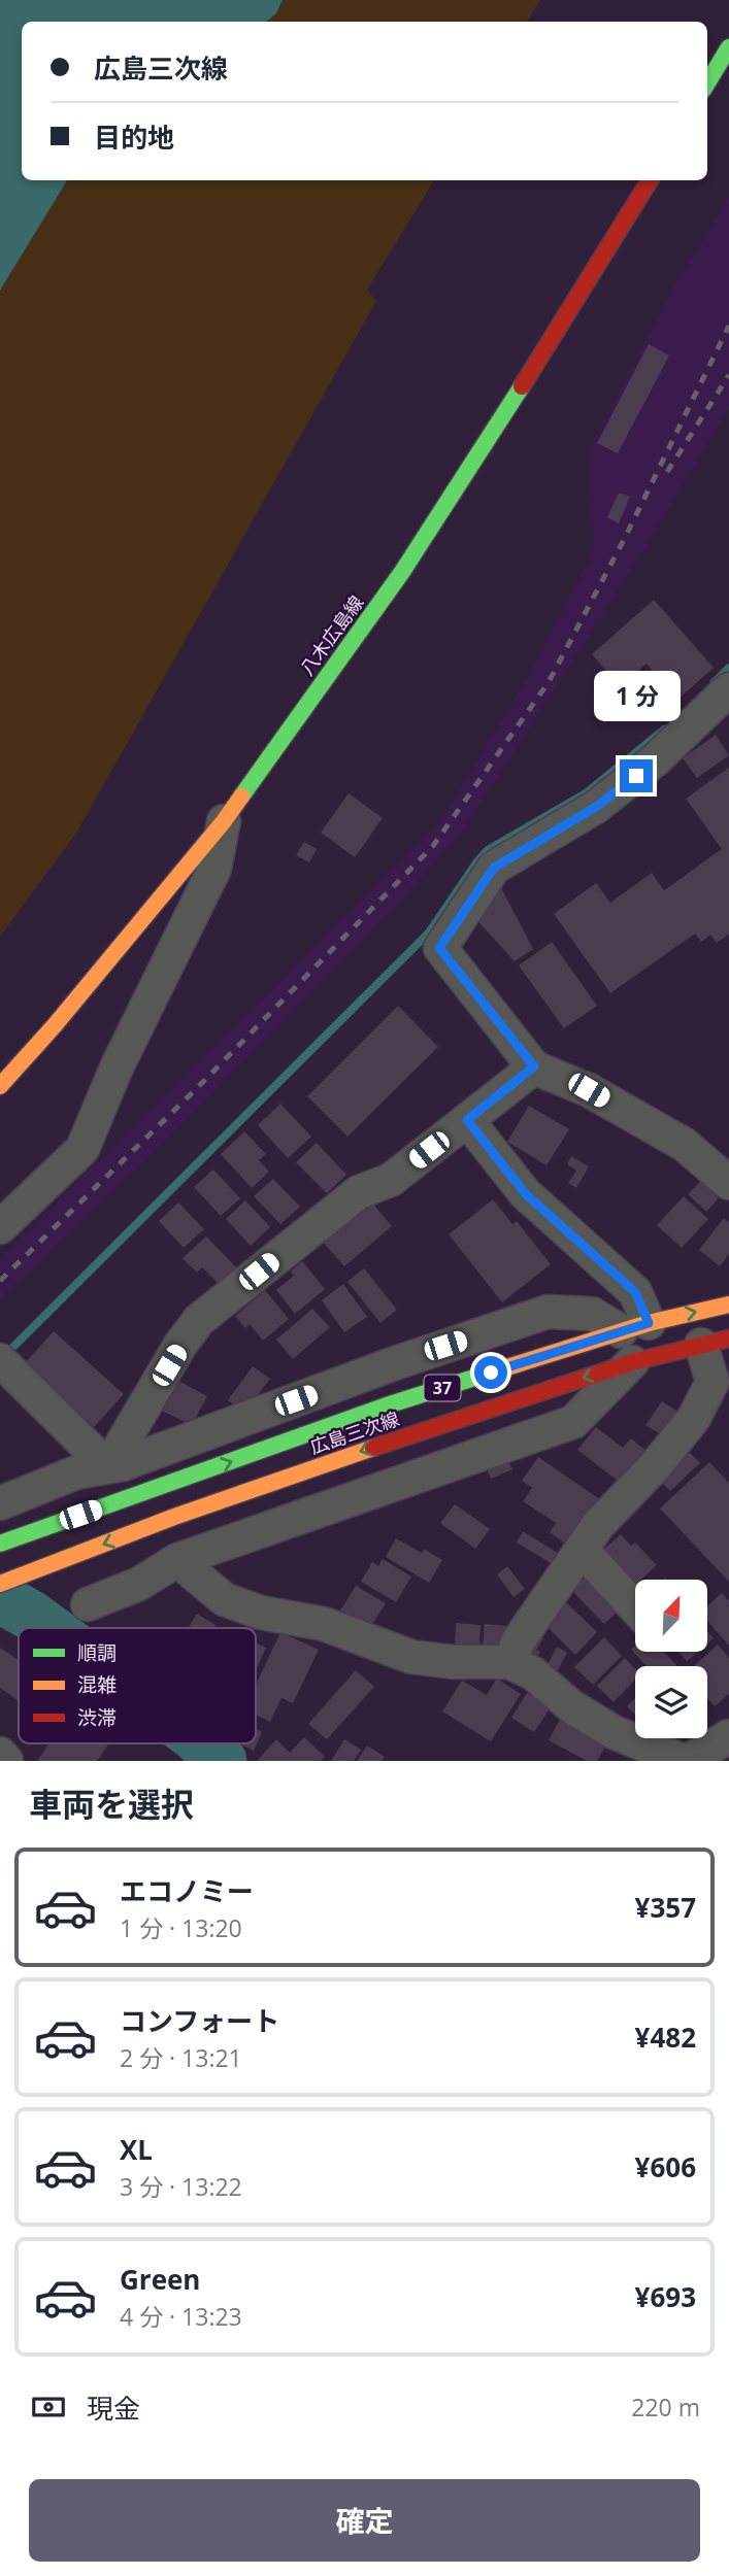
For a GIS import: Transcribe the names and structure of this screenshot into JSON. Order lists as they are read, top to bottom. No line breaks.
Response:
{"streets":{"main road":["八木広島線","37","広島三次線"]},"legend":["順調","混雑","渋滞"],"north":"top right","page":{"banner":["広島三次線","目的地"],"bubble":"1 分","heading":"車両を選択","list":[{"name":"エコノミー","note":"1 分 · 13:20","value":"¥357"},{"name":"コンフォート","note":"2 分 · 13:21","value":"¥482"},{"name":"XL","note":"3 分 · 13:22","value":"¥606"},{"name":"Green","note":"4 分 · 13:23","value":"¥693"}],"pay":["現金","220 m"],"buttons":"確定"}}
